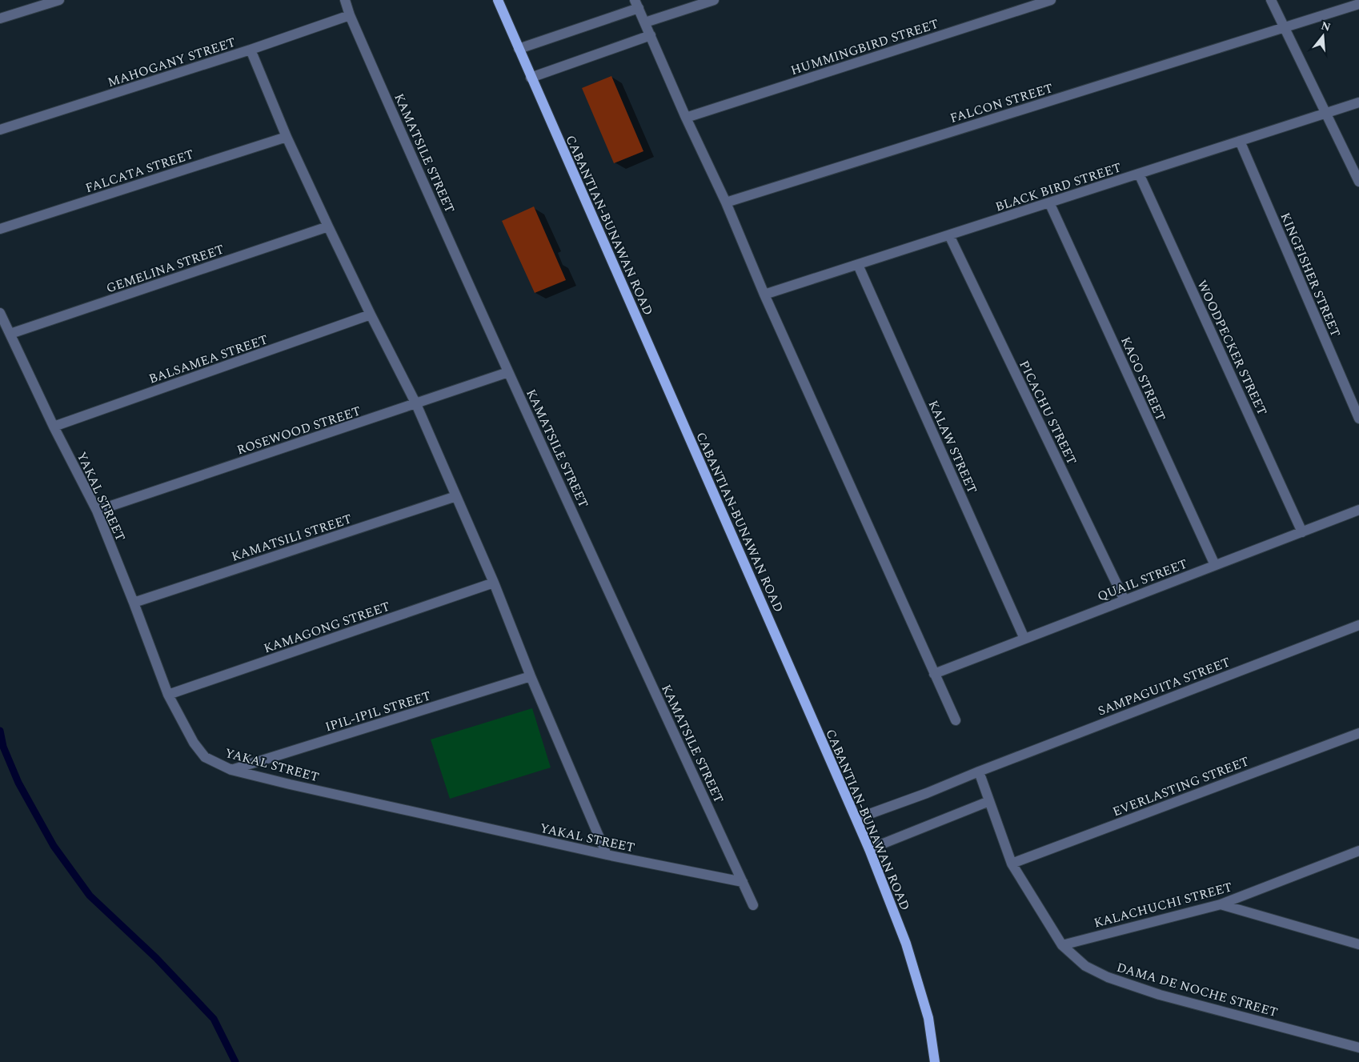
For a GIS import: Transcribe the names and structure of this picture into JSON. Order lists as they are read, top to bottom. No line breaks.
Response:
{"streets":{"main road":["CABANTIAN-BUNAWAN ROAD"],"street":["HUMMINGBIRD STREET","MAHOGANY STREET","FALCON STREET","KAMATSILE STREET","FALCATA STREET","BLACK BIRD STREET","GEMELINA STREET","KINGFISHER STREET","WOODPECKER STREET","BALSAMEA STREET","KAGO STREET","PICACHU STREET","ROSEWOOD STREET","KALAW STREET","YAKAL STREET","KAMATSILI STREET","QUAIL STREET","KAMAGONG STREET","SAMPAGUITA STREET","IPIL-IPIL STREET","EVERLASTING STREET","KALACHUCHI STREET","DAMA DE NOCHE STREET"]},"crossings":[["MAHOGANY STREET","KAMATSILE STREET"],["KAMATSILE STREET","ROSEWOOD STREET"],["KAMATSILE STREET","YAKAL STREET"],["BLACK BIRD STREET","KINGFISHER STREET"],["BLACK BIRD STREET","WOODPECKER STREET"],["BLACK BIRD STREET","KAGO STREET"],["BLACK BIRD STREET","PICACHU STREET"],["BLACK BIRD STREET","KALAW STREET"],["CABANTIAN-BUNAWAN ROAD","SAMPAGUITA STREET"],["GEMELINA STREET","YAKAL STREET"],["WOODPECKER STREET","QUAIL STREET"],["BALSAMEA STREET","YAKAL STREET"],["KAGO STREET","QUAIL STREET"],["PICACHU STREET","QUAIL STREET"],["ROSEWOOD STREET","YAKAL STREET"],["KALAW STREET","QUAIL STREET"],["YAKAL STREET","KAMATSILI STREET"],["YAKAL STREET","KAMAGONG STREET"],["YAKAL STREET","IPIL-IPIL STREET"],["SAMPAGUITA STREET","DAMA DE NOCHE STREET"],["EVERLASTING STREET","DAMA DE NOCHE STREET"],["KALACHUCHI STREET","DAMA DE NOCHE STREET"]],"north":"top"}
